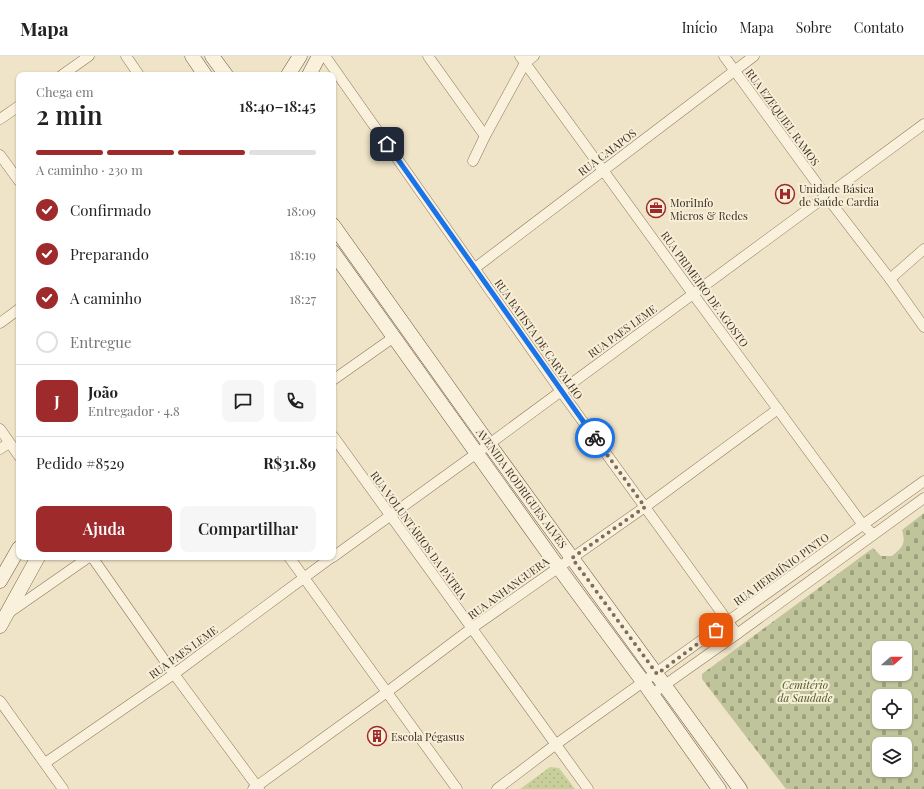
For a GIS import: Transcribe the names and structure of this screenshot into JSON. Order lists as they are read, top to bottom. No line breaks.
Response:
{"streets":{"main road":["AVENIDA RODRIGUES ALVES"],"street":["RUA EZEQUIEL RAMOS","RUA CAIAPOS","RUA PRIMEIRO DE AGOSTO","RUA PAES LEME","RUA BATISTA DE CARVALHO","RUA VOLUNTÁRIOS DA PÁTRIA","RUA HERMÍNIO PINTO","RUA ANHANGUERA"]},"crossings":[["RUA EZEQUIEL RAMOS","RUA CAIAPOS"],["RUA EZEQUIEL RAMOS","RUA PAES LEME"],["RUA CAIAPOS","RUA PRIMEIRO DE AGOSTO"],["RUA CAIAPOS","RUA BATISTA DE CARVALHO"],["RUA PRIMEIRO DE AGOSTO","RUA PAES LEME"],["RUA PRIMEIRO DE AGOSTO","RUA HERMÍNIO PINTO"],["RUA PRIMEIRO DE AGOSTO","RUA ANHANGUERA"],["RUA PAES LEME","RUA BATISTA DE CARVALHO"],["RUA PAES LEME","AVENIDA RODRIGUES ALVES"],["RUA PAES LEME","RUA VOLUNTÁRIOS DA PÁTRIA"],["RUA BATISTA DE CARVALHO","RUA HERMÍNIO PINTO"],["RUA BATISTA DE CARVALHO","RUA ANHANGUERA"],["AVENIDA RODRIGUES ALVES","RUA HERMÍNIO PINTO"],["AVENIDA RODRIGUES ALVES","RUA ANHANGUERA"],["RUA VOLUNTÁRIOS DA PÁTRIA","RUA HERMÍNIO PINTO"],["RUA VOLUNTÁRIOS DA PÁTRIA","RUA ANHANGUERA"]],"parks":["Cemitério da Saudade"],"places":{"hospital":["Unidade Básica de Saúde Cardia"],"office":["MoriInfo Micros & Redes"],"building":["Escola Pégasus"]},"north":"right","page":{"header":"Mapa","nav":["Início","Mapa","Sobre","Contato"],"heading":["2 min","Chega em","18:40–18:45"],"panel":["João","Entregador · 4.8","Pedido #8529","R$31.89"],"bar":"A caminho · 230 m","list":[["Confirmado","18:09"],["Preparando","18:19"],["A caminho","18:27"],"Entregue"],"round":"J","buttons":["Ajuda","Compartilhar"]}}
